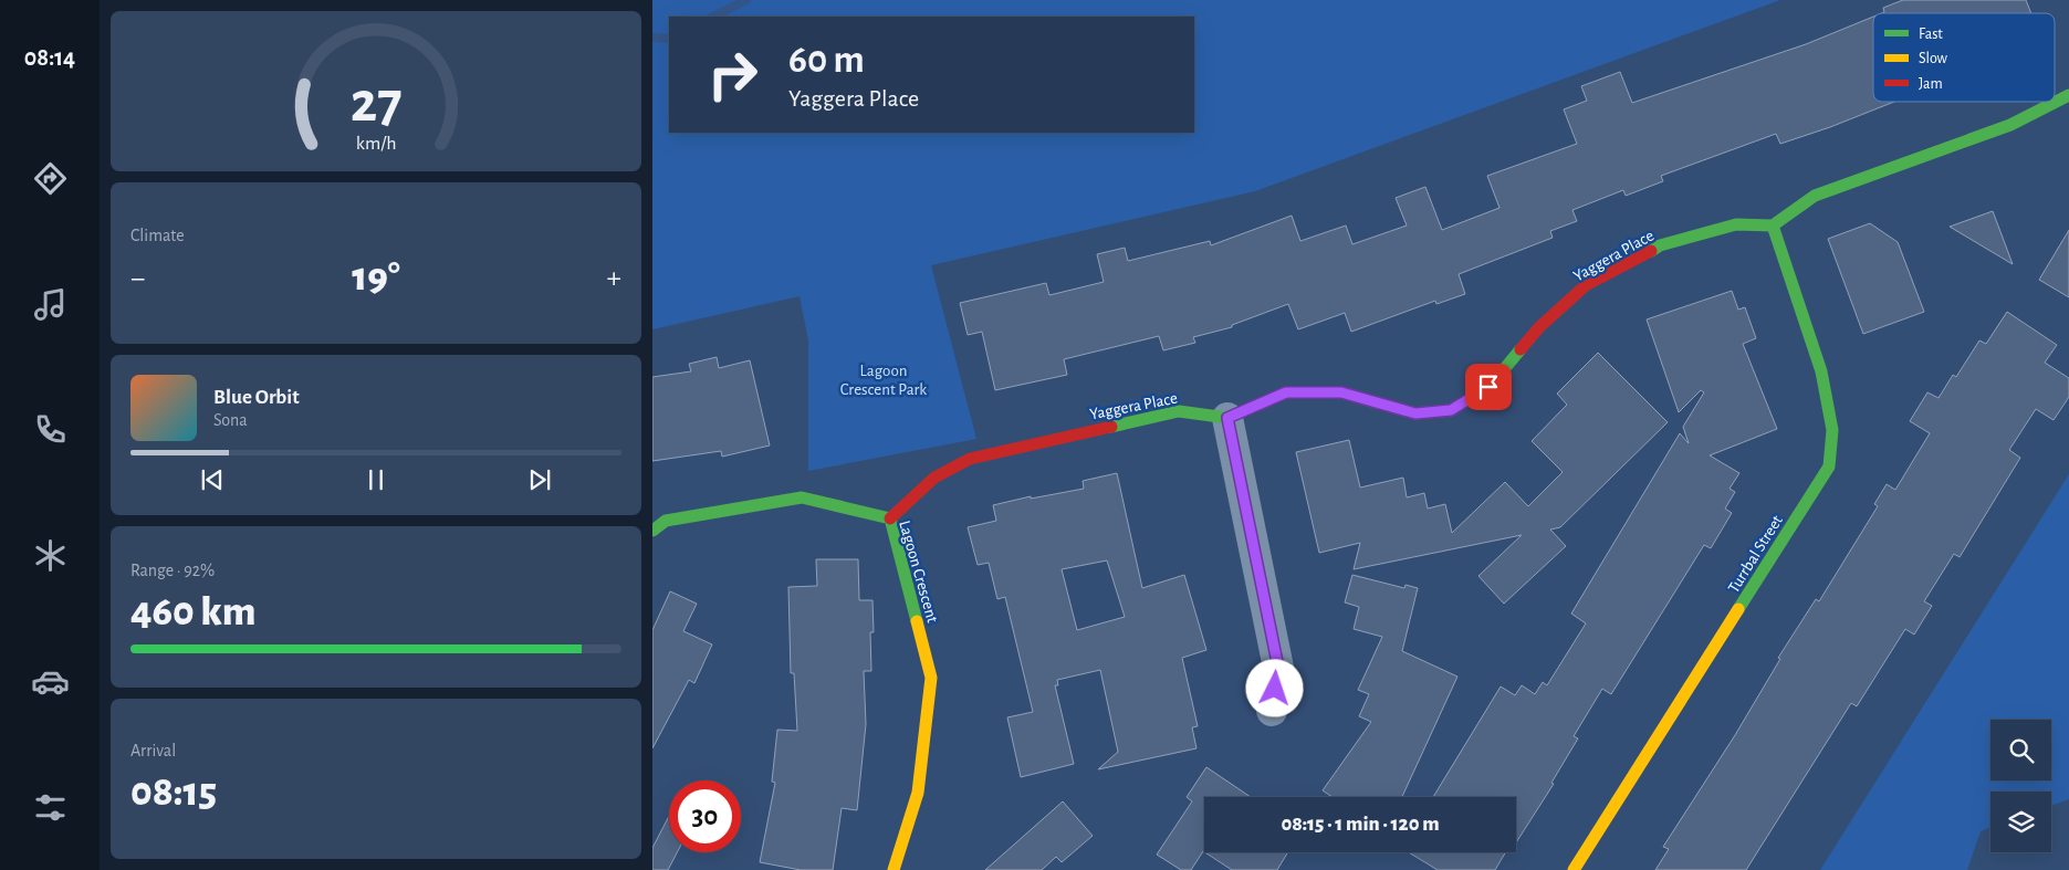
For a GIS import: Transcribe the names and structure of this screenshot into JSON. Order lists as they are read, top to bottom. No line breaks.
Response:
{"streets":{"street":["Yaggera Place","Turrbal Street","Lagoon Crescent"]},"crossings":[["Yaggera Place","Turrbal Street"],["Yaggera Place","Lagoon Crescent"]],"parks":["Lagoon Crescent Park"],"legend":["Fast","Slow","Jam"],"page":{"tabs":"08:14","turn":["60 m","Yaggera Place"],"tile":["Climate",["Range · 92%","460 km"],["Arrival","08:15"]],"heat":["−","19°","+"],"song":["Blue Orbit","Sona"],"limit":"30","trip":"08:15 · 1 min · 120 m","gauge":["27","km/h"]}}
